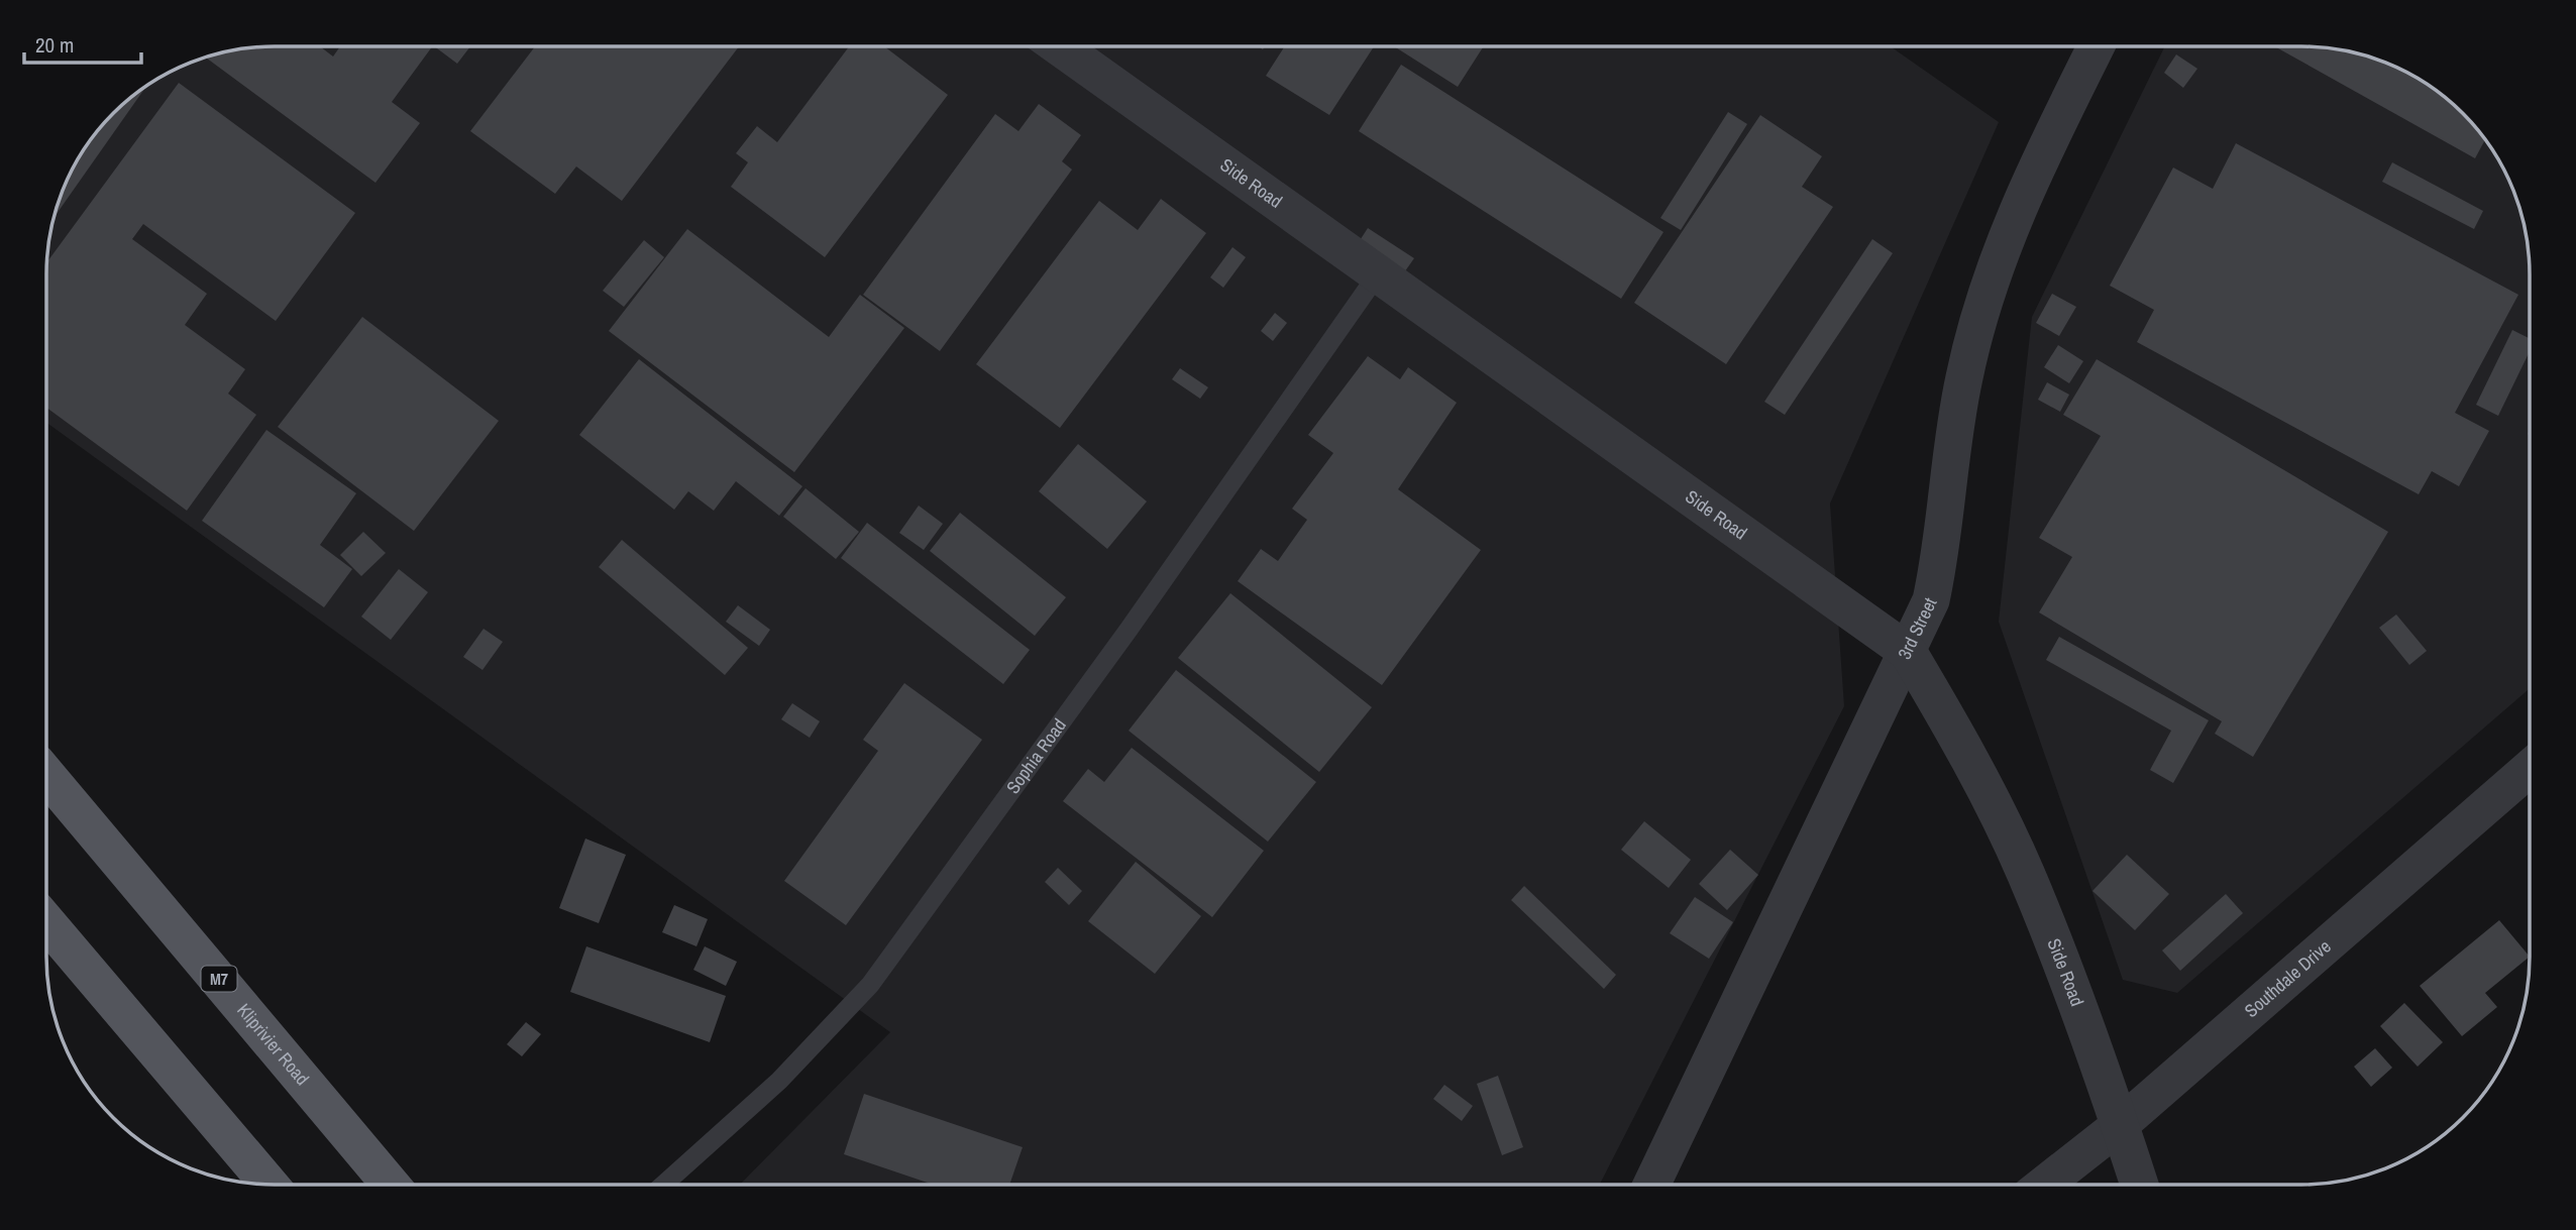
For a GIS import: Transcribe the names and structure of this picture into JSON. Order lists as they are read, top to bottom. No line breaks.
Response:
{"streets":{"main road":["M7","Kliprivier Road"],"street":["Side Road","3rd Street","Southdale Drive"],"lane":["Sophia Road"]},"crossings":[["Side Road","3rd Street"],["Side Road","Sophia Road"],["Side Road","Southdale Drive"]],"scale_bar":"20 m"}
